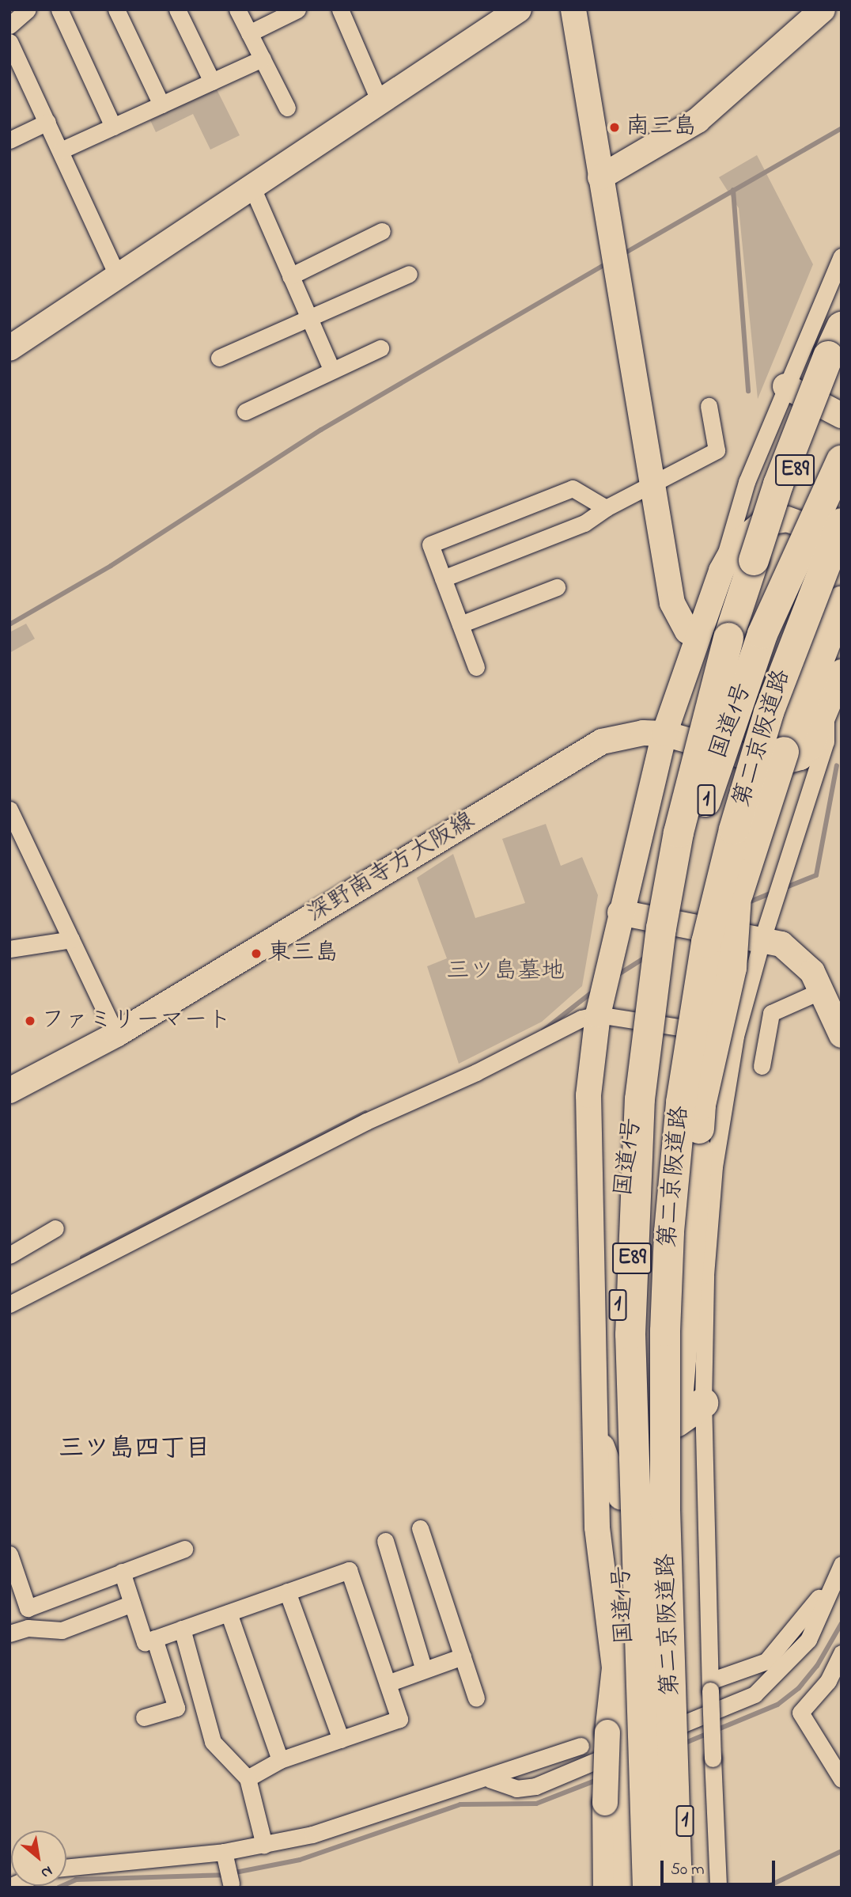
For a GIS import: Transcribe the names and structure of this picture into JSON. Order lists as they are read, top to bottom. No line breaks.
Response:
{"streets":{"highway":["E89","国道1号","第二京阪道路","1"],"street":["深野南寺方大阪線"]},"crossings":[["E89","第二京阪道路"]],"districts":["三ツ島四丁目"],"parks":["三ツ島墓地"],"places":["南三島","東三島","ファミリーマート"],"scale_bar":"50 m","north":"bottom right"}
